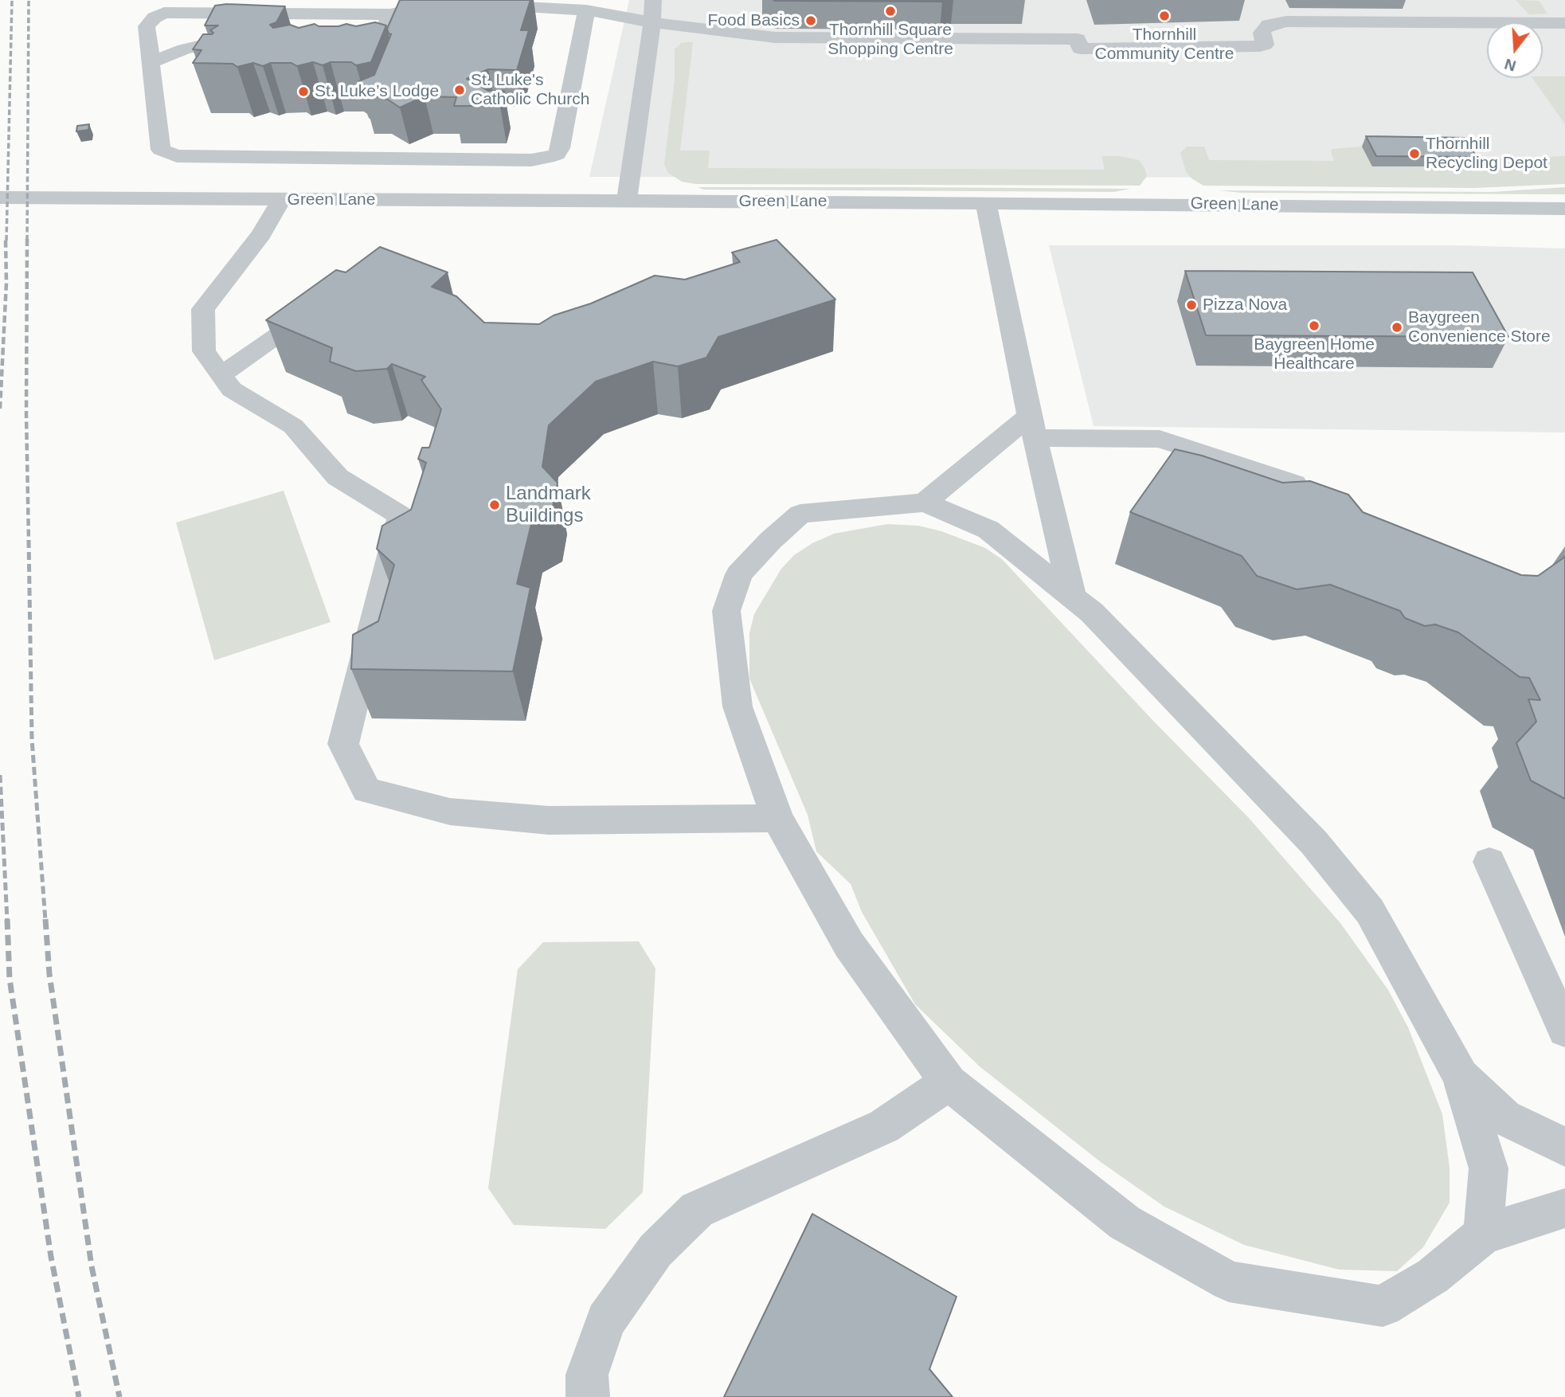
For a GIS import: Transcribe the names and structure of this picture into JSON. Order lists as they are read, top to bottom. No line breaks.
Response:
{"streets":{"street":["Green Lane"]},"places":["Thornhill Square Shopping Centre","Thornhill Community Centre","Food Basics","St. Luke's Catholic Church","St. Luke’s Lodge","Thornhill Recycling Depot","Pizza Nova","Baygreen Home Healthcare","Baygreen Convenience Store","Landmark Buildings"],"north":"bottom"}
